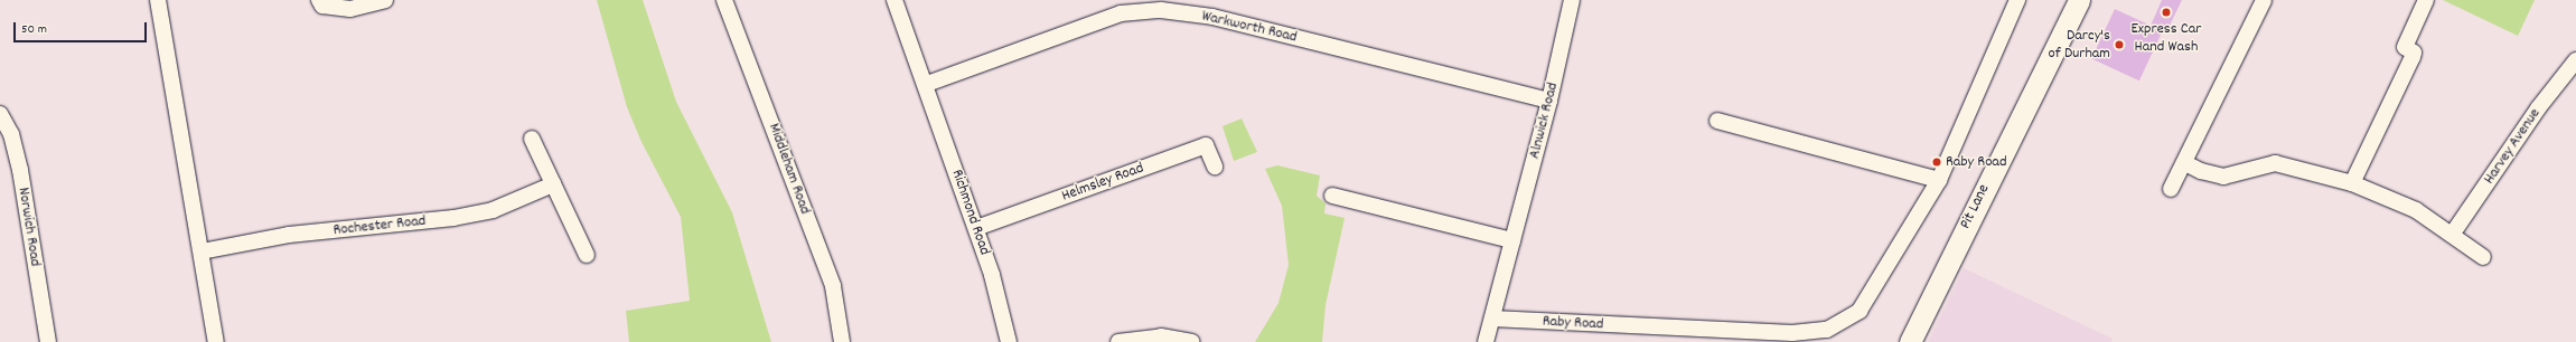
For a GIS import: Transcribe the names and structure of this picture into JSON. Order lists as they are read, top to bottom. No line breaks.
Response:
{"streets":{"street":["Warkworth Road","Alnwick Road","Harvey Avenue","Middleham Road","Helmsley Road","Pit Lane","Richmond Road","Rochester Road","Norwich Road","Raby Road"]},"crossings":[["Warkworth Road","Alnwick Road"],["Warkworth Road","Richmond Road"],["Alnwick Road","Raby Road"],["Helmsley Road","Richmond Road"]],"places":["Express Car Hand Wash","Darcy's of Durham","Raby Road"],"scale_bar":"50 m"}
